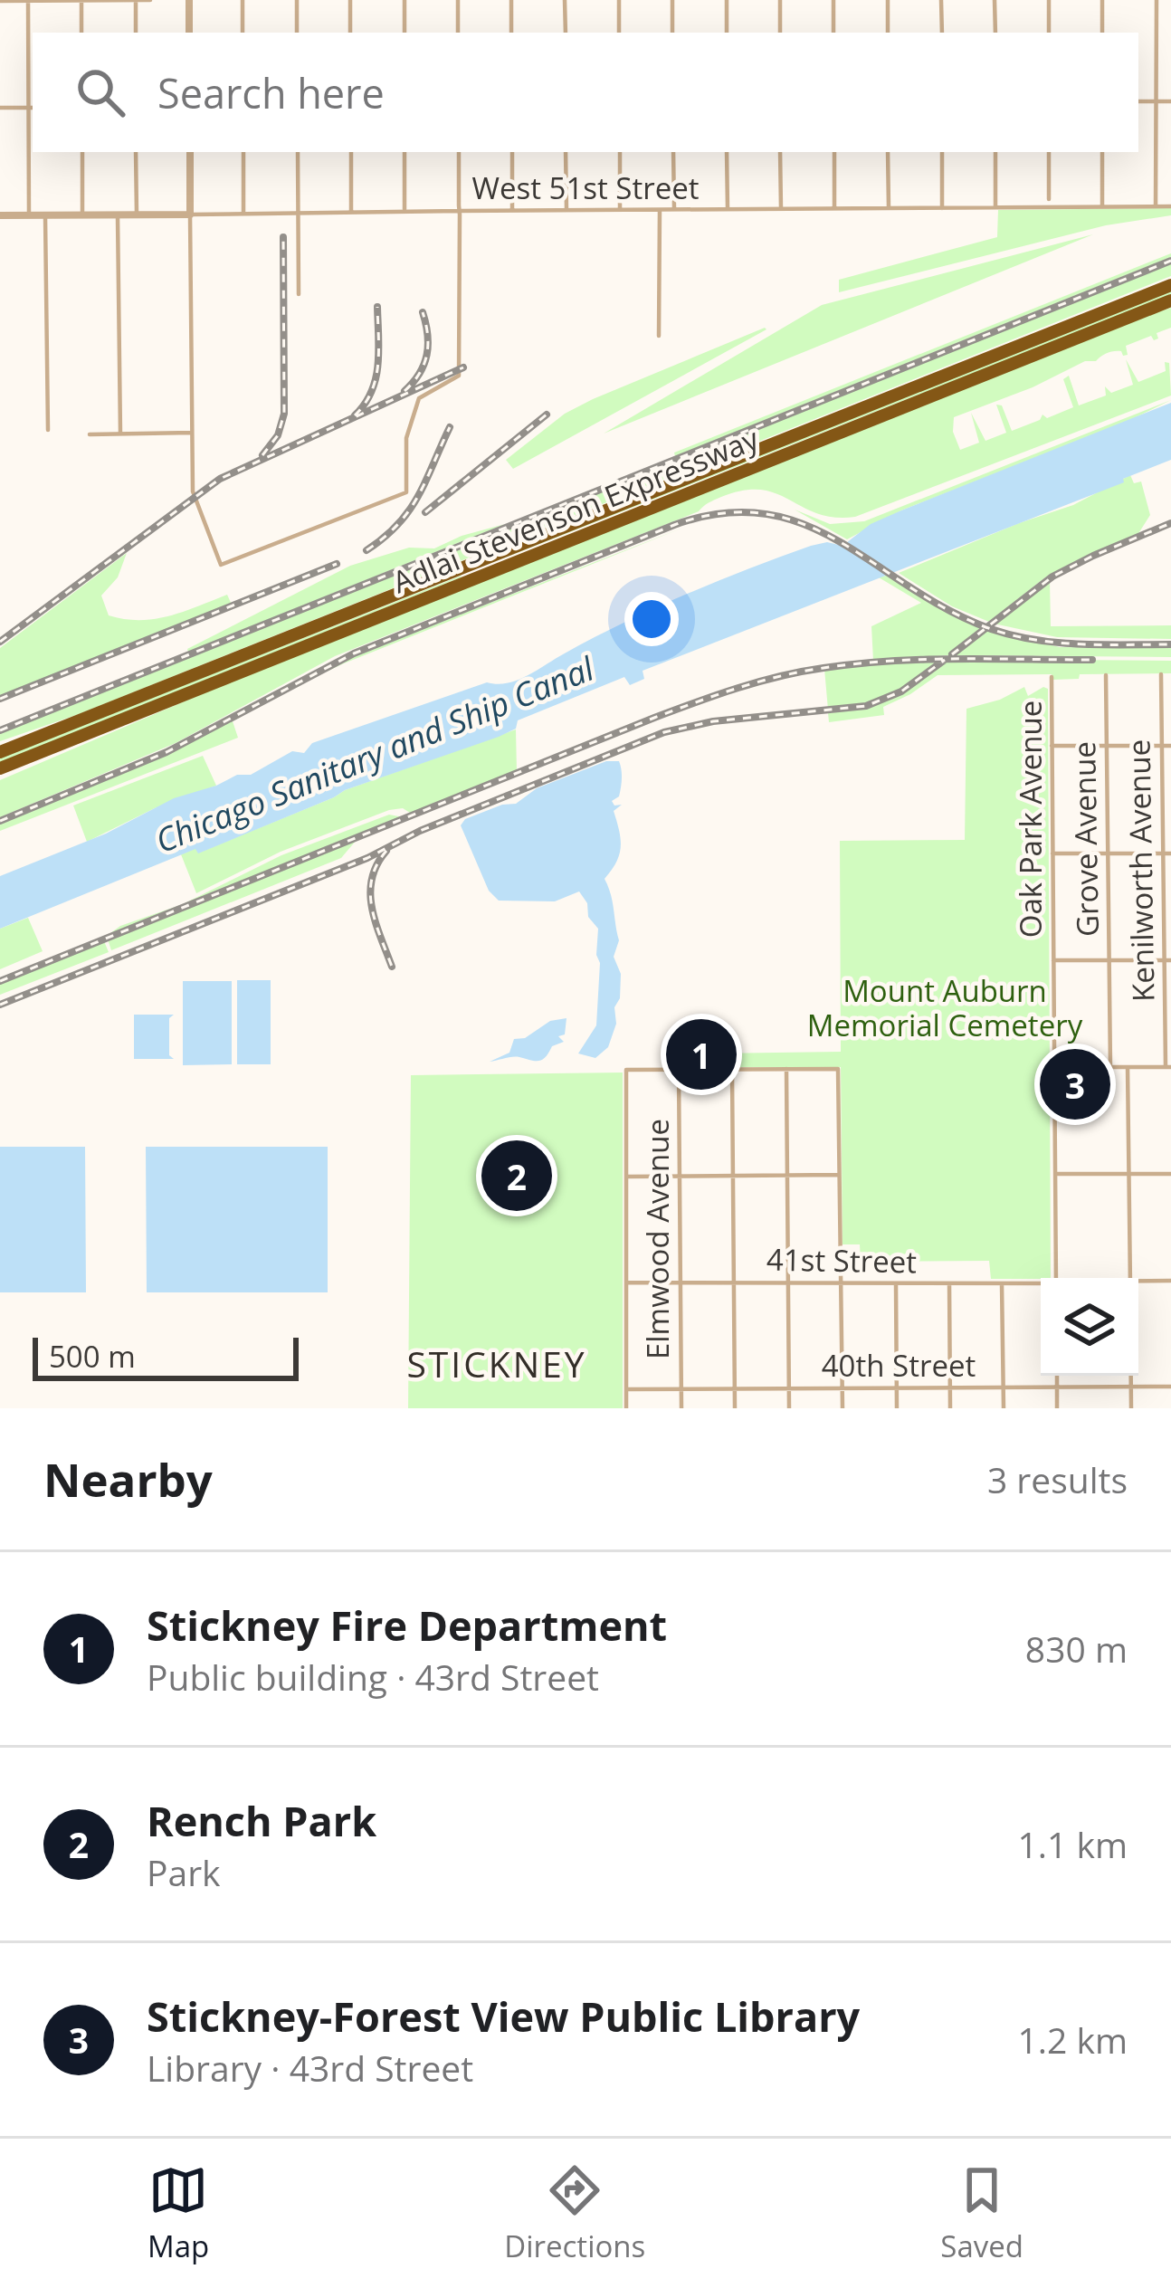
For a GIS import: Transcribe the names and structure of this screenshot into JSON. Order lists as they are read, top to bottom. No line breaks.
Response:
{"streets":{"highway":["Adlai Stevenson Expressway"],"street":["West 51st Street","Oak Park Avenue","Grove Avenue","Kenilworth Avenue","Elmwood Avenue","41st Street","40th Street"]},"crossings":[["Elmwood Avenue","41st Street"],["Elmwood Avenue","40th Street"]],"districts":["STICKNEY"],"water":["Chicago Sanitary and Ship Canal"],"parks":["Mount Auburn Memorial Cemetery"],"scale_bar":"500 m","page":{"search":"Search here","pins":["1","3","2"],"scale":"500 m","heading":["Nearby","3 results"],"list":[{"mark":"1","name":"Stickney Fire Department","note":"Public building · 43rd Street","value":"830 m"},{"mark":"2","name":"Rench Park","note":"Park","value":"1.1 km"},{"mark":"3","name":"Stickney-Forest View Public Library","note":"Library · 43rd Street","value":"1.2 km"}],"nav":["Map","Directions","Saved"]}}
